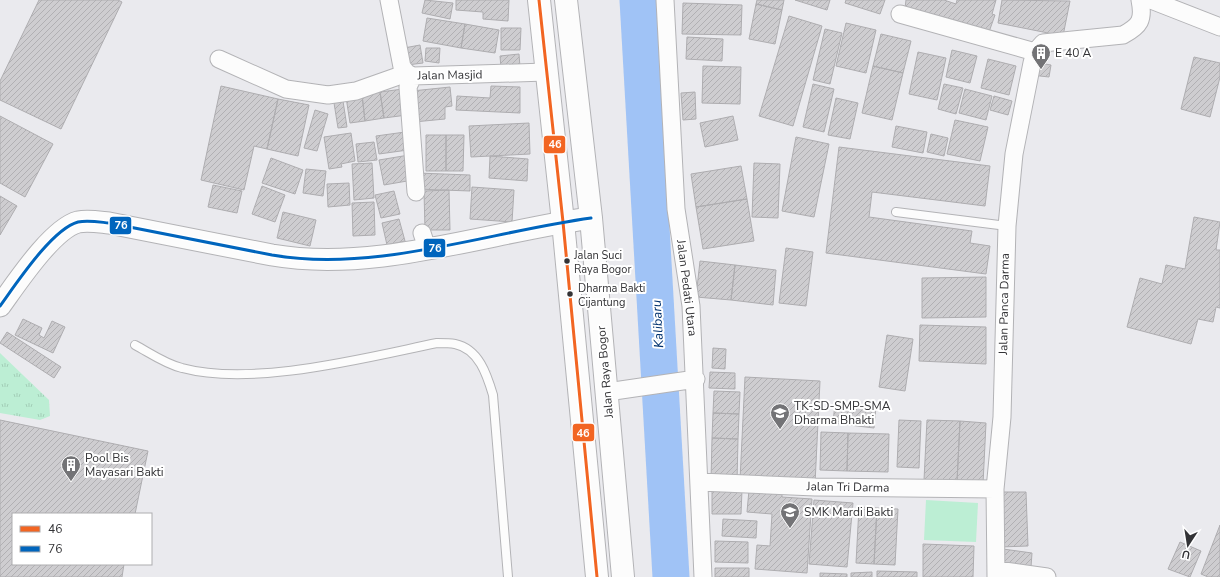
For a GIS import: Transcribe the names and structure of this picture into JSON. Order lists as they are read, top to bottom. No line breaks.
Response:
{"streets":{"highway":["Jalan Raya Bogor"],"street":["Jalan Masjid","Jalan Pedati Utara","Jalan Panca Darma","Jalan Tri Darma"]},"crossings":[["Jalan Pedati Utara","Jalan Tri Darma"],["Jalan Panca Darma","Jalan Tri Darma"]],"water":["Kalibaru"],"places":{"building":["E 40 A","Pool Bis Mayasari Bakti"],"other":["Jalan Suci Raya Bogor","Dharma Bakti Cijantung"],"school or university":["TK-SD-SMP-SMA Dharma Bhakti","SMK Mardi Bakti"]},"lines":["transit line 46","transit line 76"],"legend":["46","76"],"north":"bottom"}
